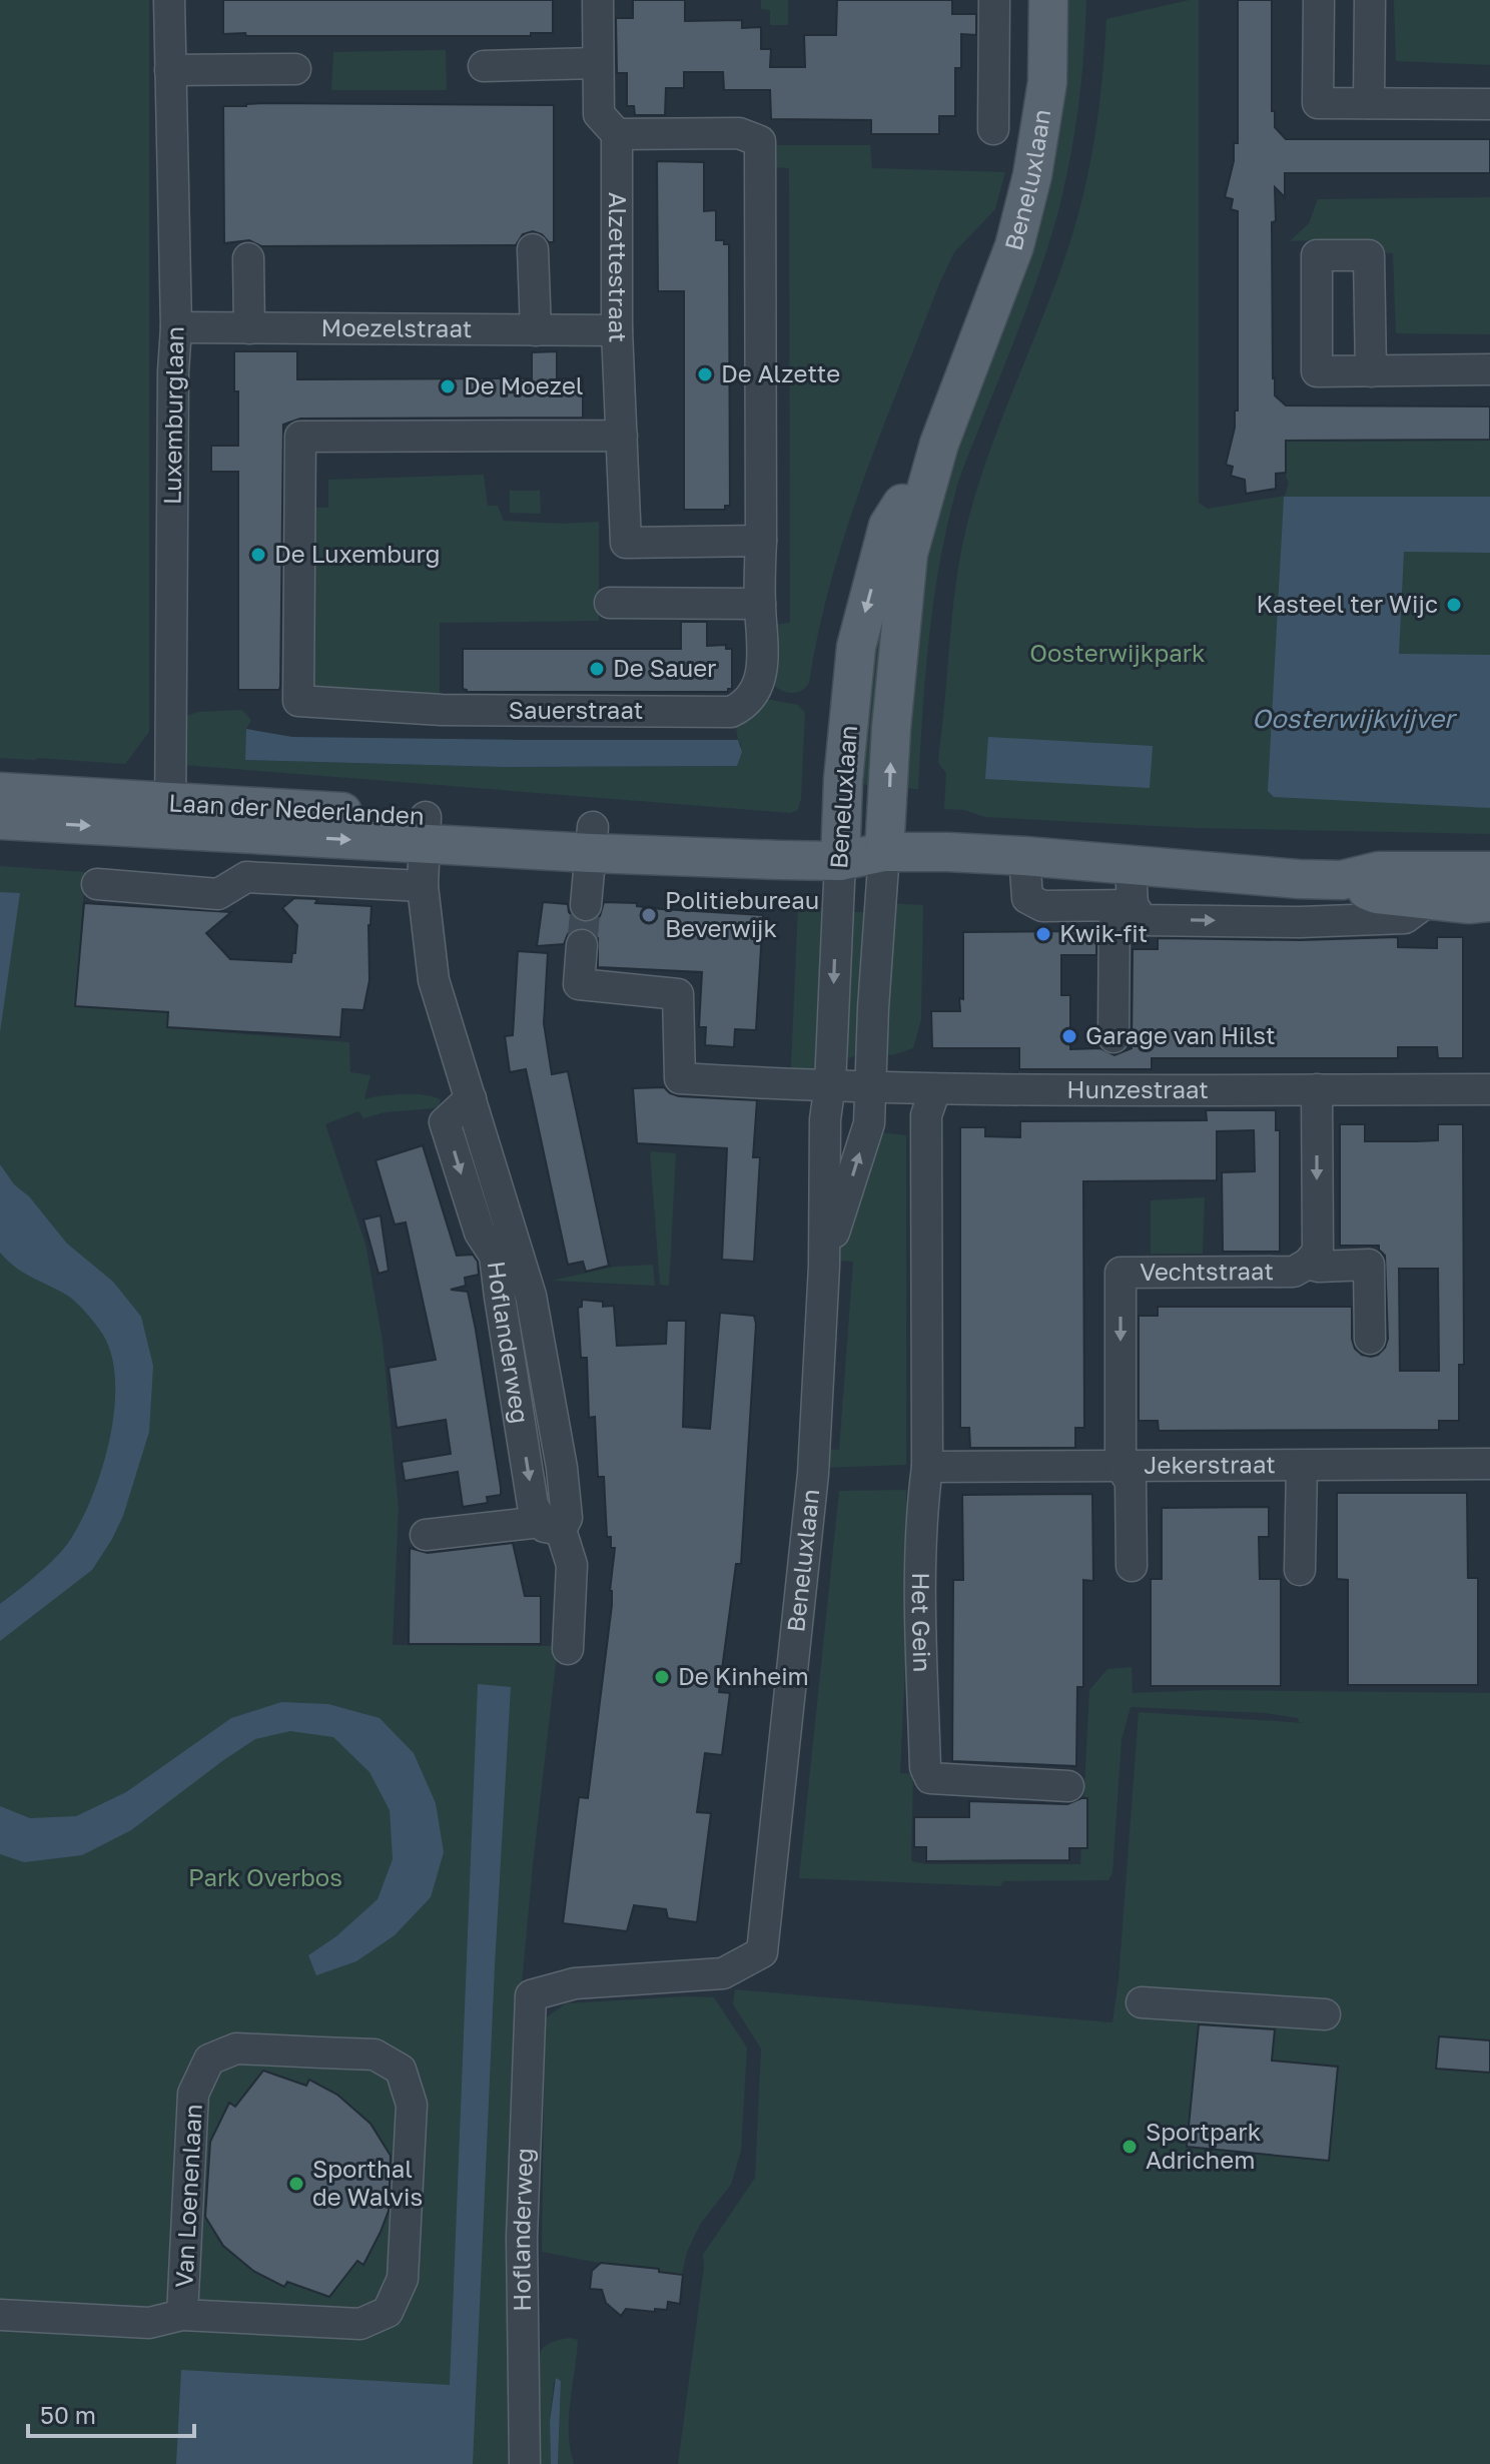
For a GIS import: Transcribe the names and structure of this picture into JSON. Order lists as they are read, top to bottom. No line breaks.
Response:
{"streets":{"main road":["Beneluxlaan","Laan der Nederlanden"],"street":["Alzettestraat","Moezelstraat","Luxemburglaan","Sauerstraat","Hunzestraat","Vechtstraat","Hoflanderweg","Jekerstraat","Het Gein","Van Loenenlaan"]},"crossings":[["Beneluxlaan","Laan der Nederlanden"],["Beneluxlaan","Hunzestraat"],["Beneluxlaan","Hoflanderweg"],["Alzettestraat","Moezelstraat"],["Alzettestraat","Sauerstraat"],["Moezelstraat","Luxemburglaan"],["Luxemburglaan","Laan der Nederlanden"],["Laan der Nederlanden","Hoflanderweg"],["Hunzestraat","Vechtstraat"],["Vechtstraat","Jekerstraat"],["Jekerstraat","Het Gein"]],"water":["Oosterwijkvijver"],"parks":["Oosterwijkpark","Park Overbos"],"places":["De Alzette","De Moezel","De Luxemburg","Kasteel ter Wijc","De Sauer","Politiebureau Beverwijk","Kwik-fit","Garage van Hilst","De Kinheim","Sportpark Adrichem","Sporthal de Walvis"],"scale_bar":"50 m"}
